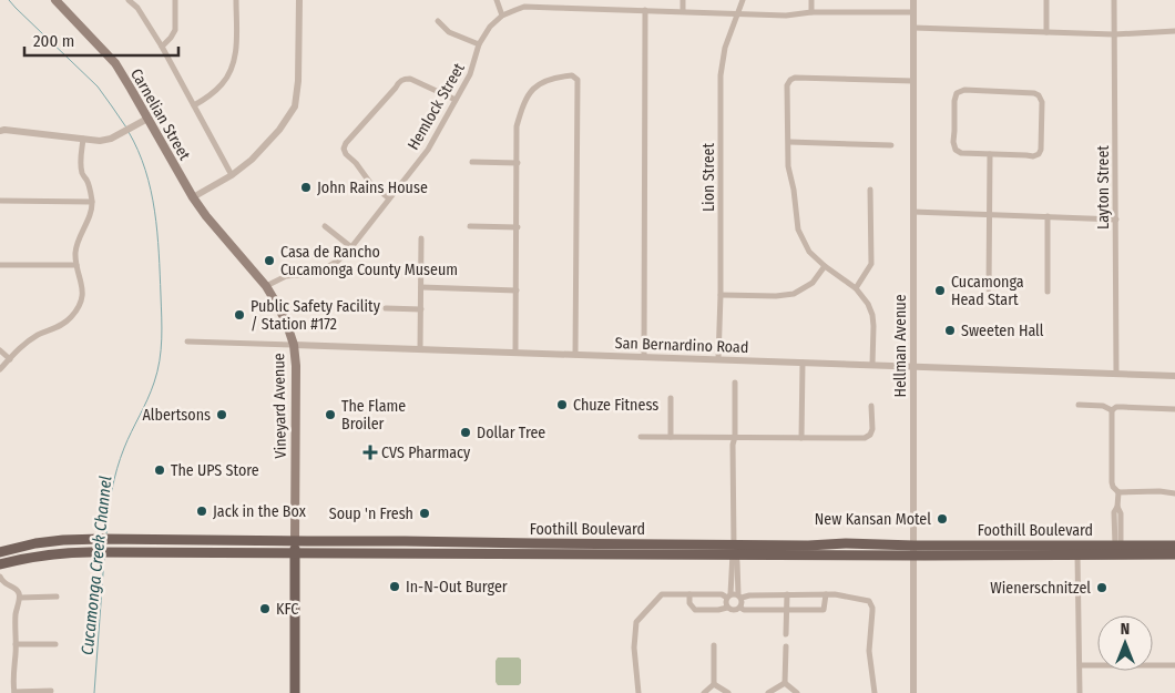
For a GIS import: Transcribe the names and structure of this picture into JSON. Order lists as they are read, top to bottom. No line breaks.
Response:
{"streets":{"main road":["Carnelian Street","Vineyard Avenue","Foothill Boulevard"],"street":["Hemlock Street","Lion Street","Layton Street","San Bernardino Road","Hellman Avenue"]},"crossings":[["Hemlock Street","Lion Street"],["Hemlock Street","Hellman Avenue"],["Hemlock Street","Vineyard Avenue"],["Carnelian Street","Vineyard Avenue"],["Lion Street","San Bernardino Road"],["Layton Street","San Bernardino Road"],["San Bernardino Road","Hellman Avenue"],["San Bernardino Road","Vineyard Avenue"],["Hellman Avenue","Foothill Boulevard"],["Vineyard Avenue","Foothill Boulevard"]],"water":["Cucamonga Creek Channel"],"places":{"other":["John Rains House","Casa de Rancho Cucamonga County Museum","Cucamonga Head Start","Public Safety Facility / Station #172","Sweeten Hall","Chuze Fitness","Albertsons","The Flame Broiler","Dollar Tree","The UPS Store","Jack in the Box","Soup 'n Fresh","New Kansan Motel","In-N-Out Burger","Wienerschnitzel","KFC"],"health":["CVS Pharmacy"]},"scale_bar":"200 m","north":"top"}
